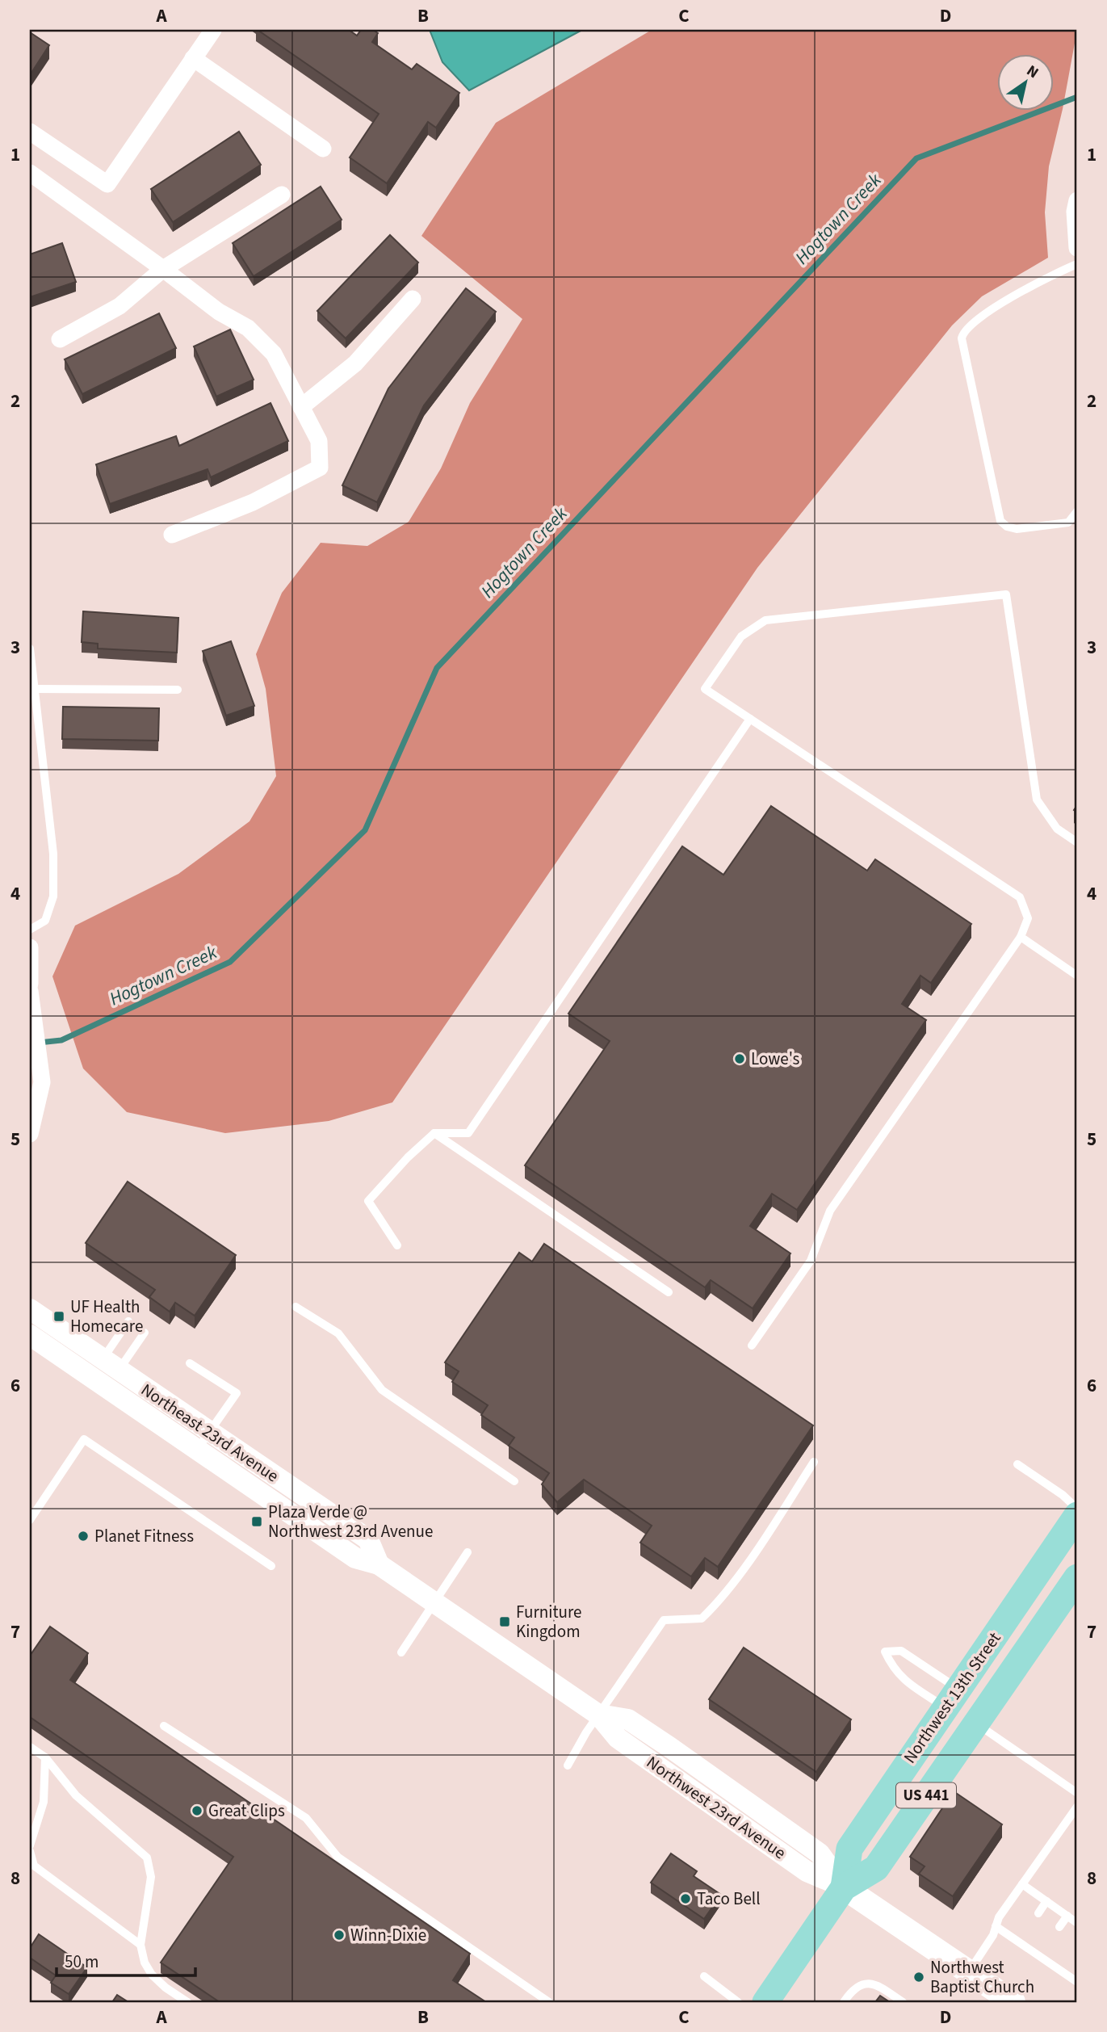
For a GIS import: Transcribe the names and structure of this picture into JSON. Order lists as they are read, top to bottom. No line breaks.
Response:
{"streets":{"main road":["Northwest 13th Street","US 441","Northwest 23rd Avenue"],"street":["Northeast 23rd Avenue"]},"crossings":[["Northeast 23rd Avenue","Northwest 23rd Avenue"],["Northwest 13th Street","Northwest 23rd Avenue"]],"water":["Hogtown Creek"],"places":{"other":["Lowe's","Planet Fitness","Great Clips","Taco Bell","Winn-Dixie","Northwest Baptist Church"],"transit":["UF Health Homecare","Plaza Verde @ Northwest 23rd Avenue","Furniture Kingdom"]},"scale_bar":"50 m","north":"top right","grid":{"columns":["A","B","C","D"],"rows":["1","2","3","4","5","6","7","8"]}}
